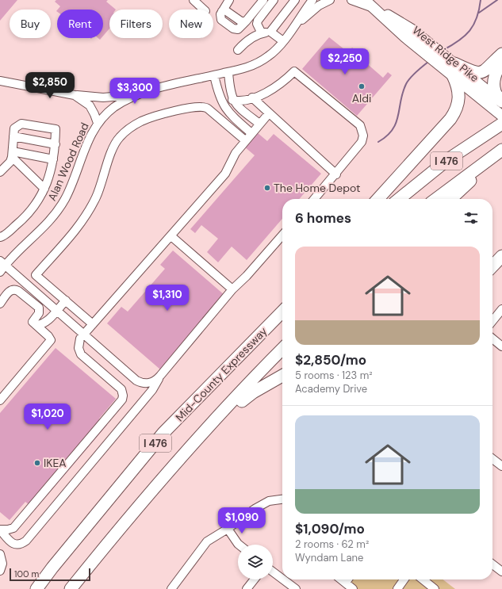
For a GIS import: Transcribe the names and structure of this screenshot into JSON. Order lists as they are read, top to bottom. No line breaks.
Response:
{"streets":{"highway":["I 476","Mid-County Expressway"],"main road":["West Ridge Pike"],"street":["Alan Wood Road"]},"places":["Aldi","The Home Depot","IKEA"],"scale_bar":"100 m","page":{"chip":["Buy","Rent","Filters","New"],"price":["$2,250","$2,850","$3,300","$1,310","$1,020","$1,090"],"heading":"6 homes","list":[{"name":"$2,850/mo","note":"5 rooms · 123 m² · Academy Drive"},{"name":"$1,090/mo","note":"2 rooms · 62 m² · Wyndam Lane"}],"scale":"100 m"}}
